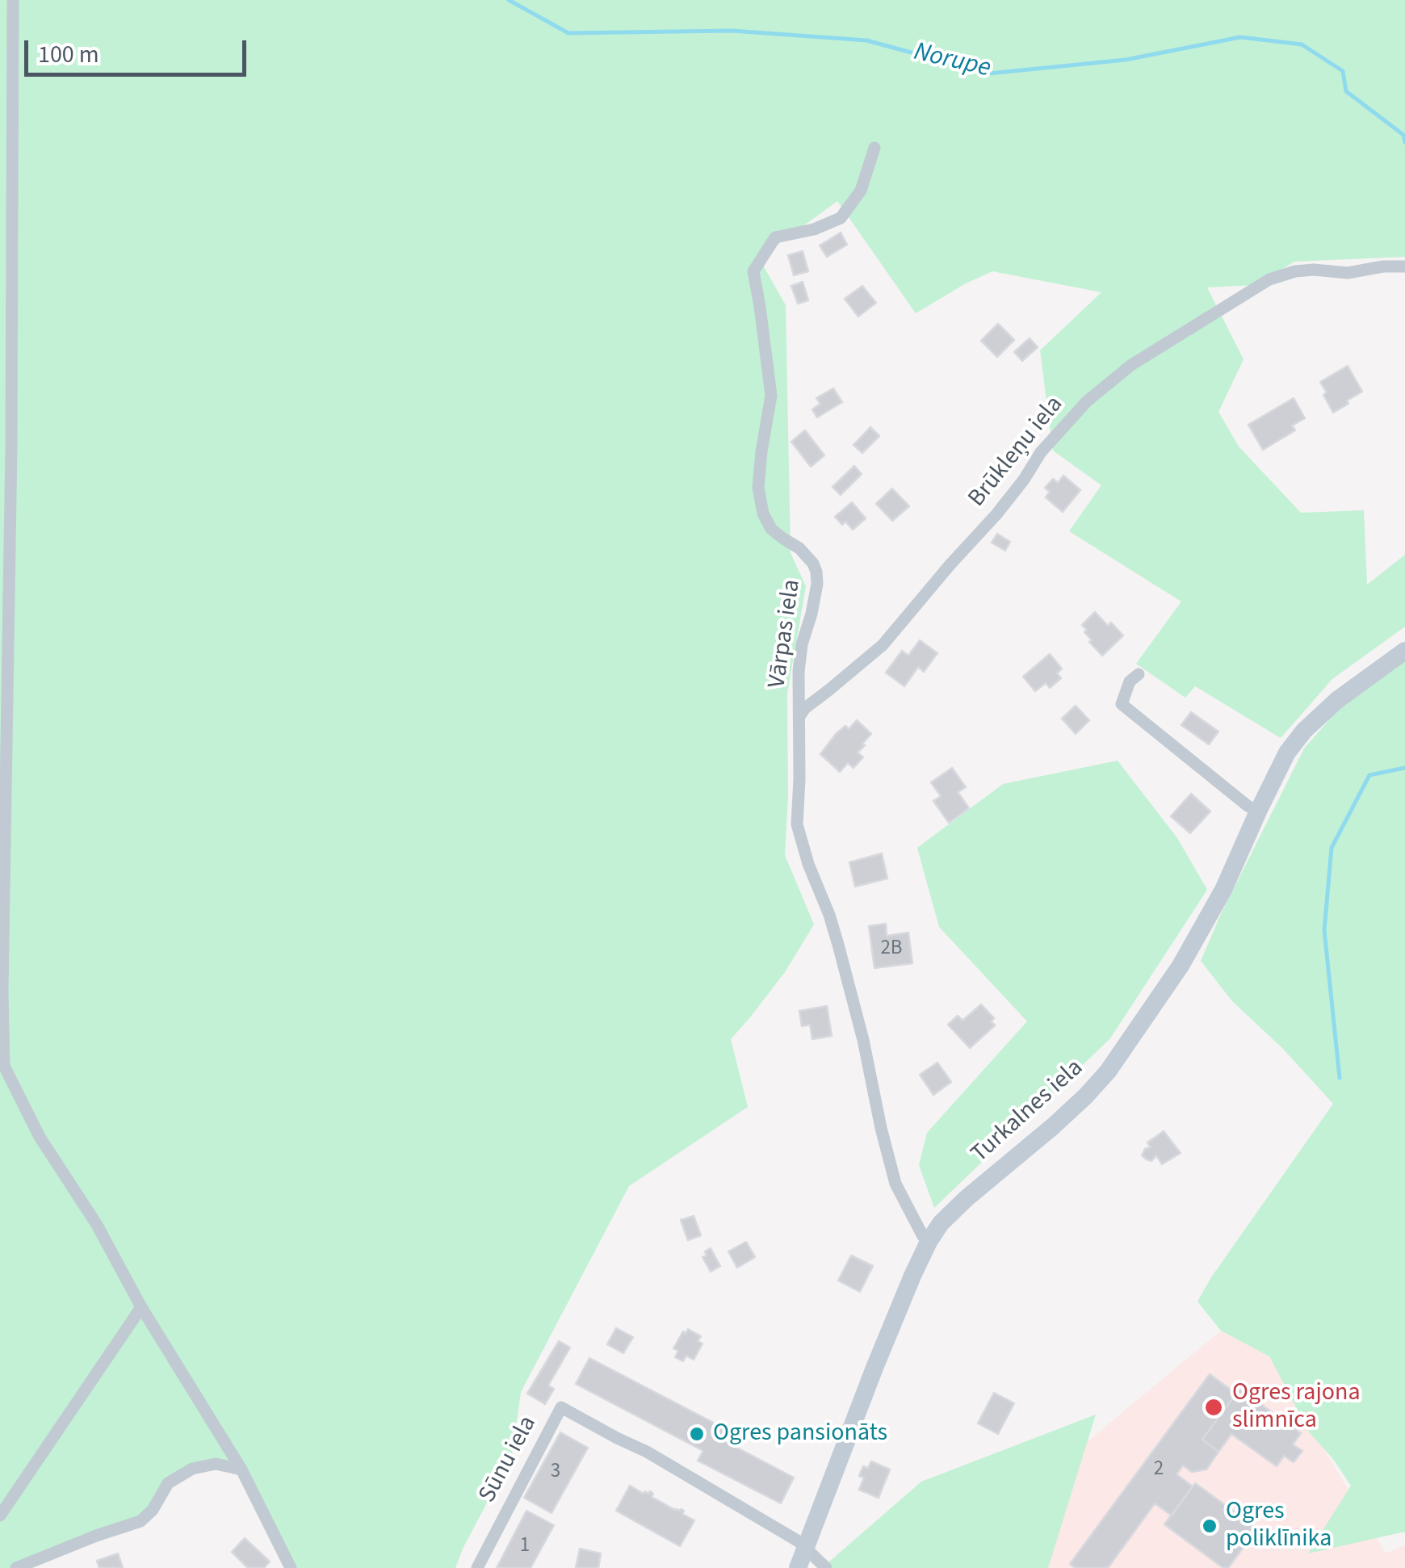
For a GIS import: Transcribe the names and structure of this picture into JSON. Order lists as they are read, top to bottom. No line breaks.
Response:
{"streets":{"main road":["Turkalnes iela"],"street":["Brūkleņu iela","Vārpas iela","Sūnu iela"]},"crossings":[["Brūkleņu iela","Vārpas iela"],["Vārpas iela","Turkalnes iela"],["Turkalnes iela","Sūnu iela"]],"water":["Norupe"],"places":["Ogres rajona slimnīca","Ogres pansionāts","Ogres poliklīnika"],"house_numbers":["2B","2","3","1"],"scale_bar":"100 m"}
